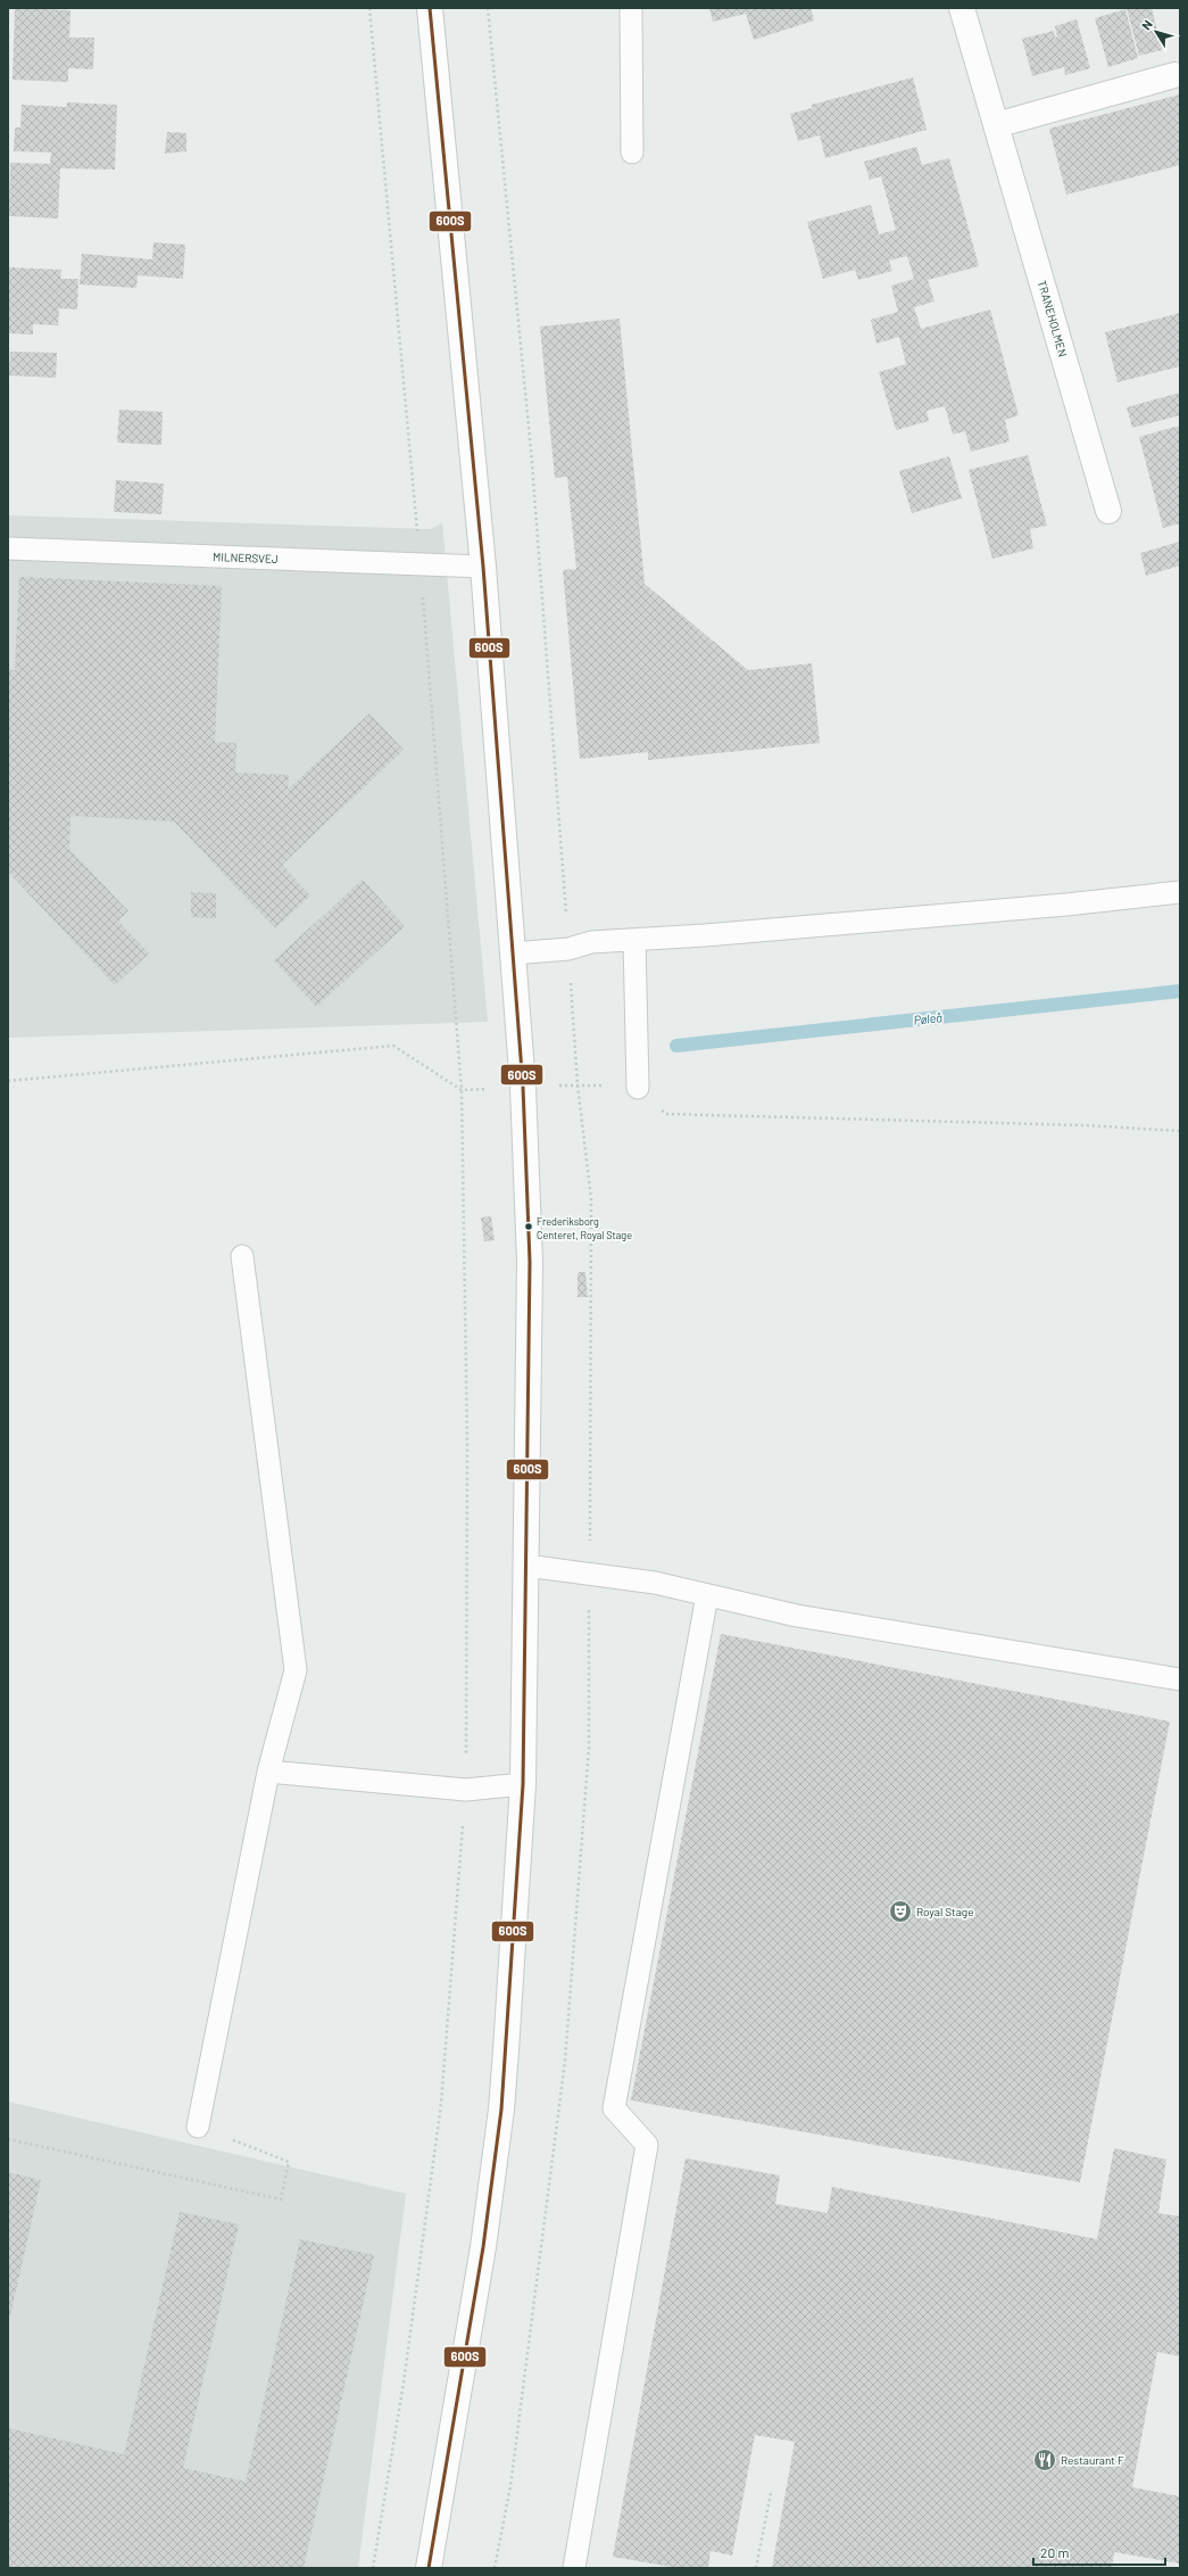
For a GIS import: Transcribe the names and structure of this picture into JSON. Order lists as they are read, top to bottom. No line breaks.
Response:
{"streets":{"street":["TRANEHOLMEN"],"lane":["MILNERSVEJ"]},"water":["Pøleå"],"places":{"other":["Frederiksborg Centeret, Royal Stage"],"theatre":["Royal Stage"],"restaurant":["Restaurant F"]},"lines":["transit line 600S"],"scale_bar":"20 m","north":"top left"}
